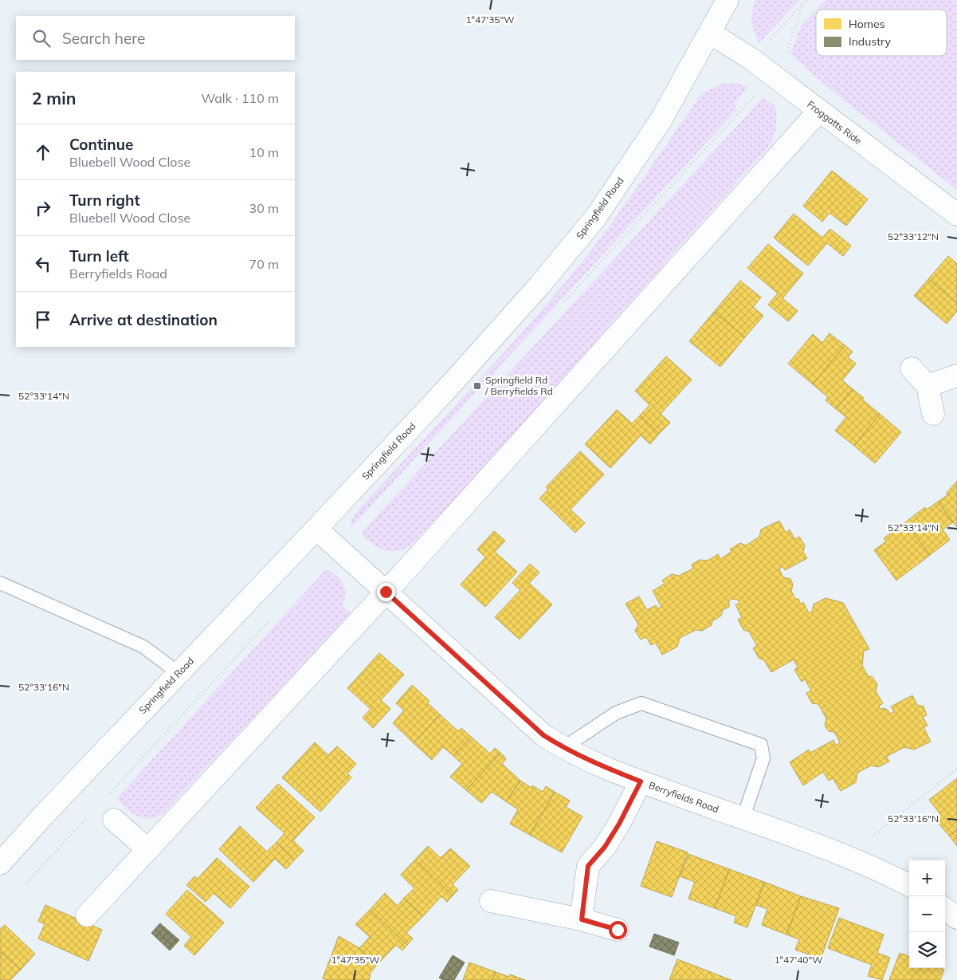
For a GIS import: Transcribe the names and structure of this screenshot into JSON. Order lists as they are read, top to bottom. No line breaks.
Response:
{"streets":{"street":["Froggatts Ride","Springfield Road","Berryfields Road"]},"crossings":[["Froggatts Ride","Springfield Road"],["Springfield Road","Berryfields Road"]],"places":{"transit":["Springfield Rd / Berryfields Rd"]},"legend":["Homes","Industry"],"page":{"search":"Search here","heading":["2 min","Walk · 110 m"],"list":[["Continue","Bluebell Wood Close","10 m"],["Turn right","Bluebell Wood Close","30 m"],["Turn left","Berryfields Road","70 m"],"Arrive at destination"],"map_buttons":["+","−"]},"coordinates":["1°47'35\"W","52°33'12\"N","52°33'14\"N","52°33'16\"N","1°47'40\"W"]}
